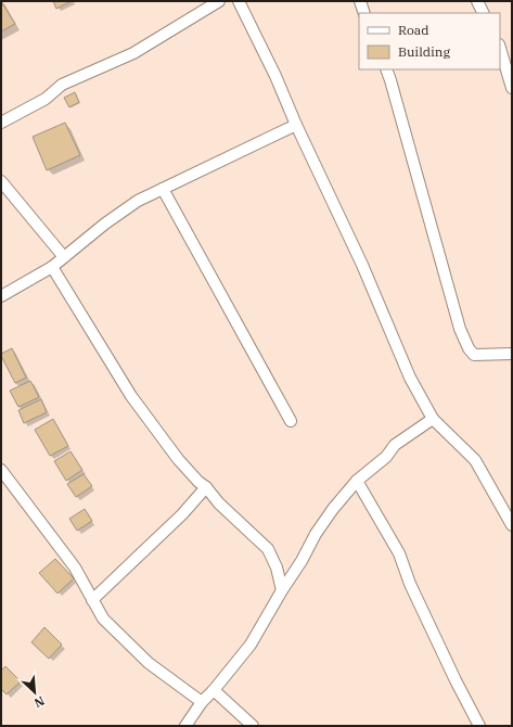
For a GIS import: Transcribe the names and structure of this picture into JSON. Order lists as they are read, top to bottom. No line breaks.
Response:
{"legend":["Road","Building"],"north":"bottom right"}
